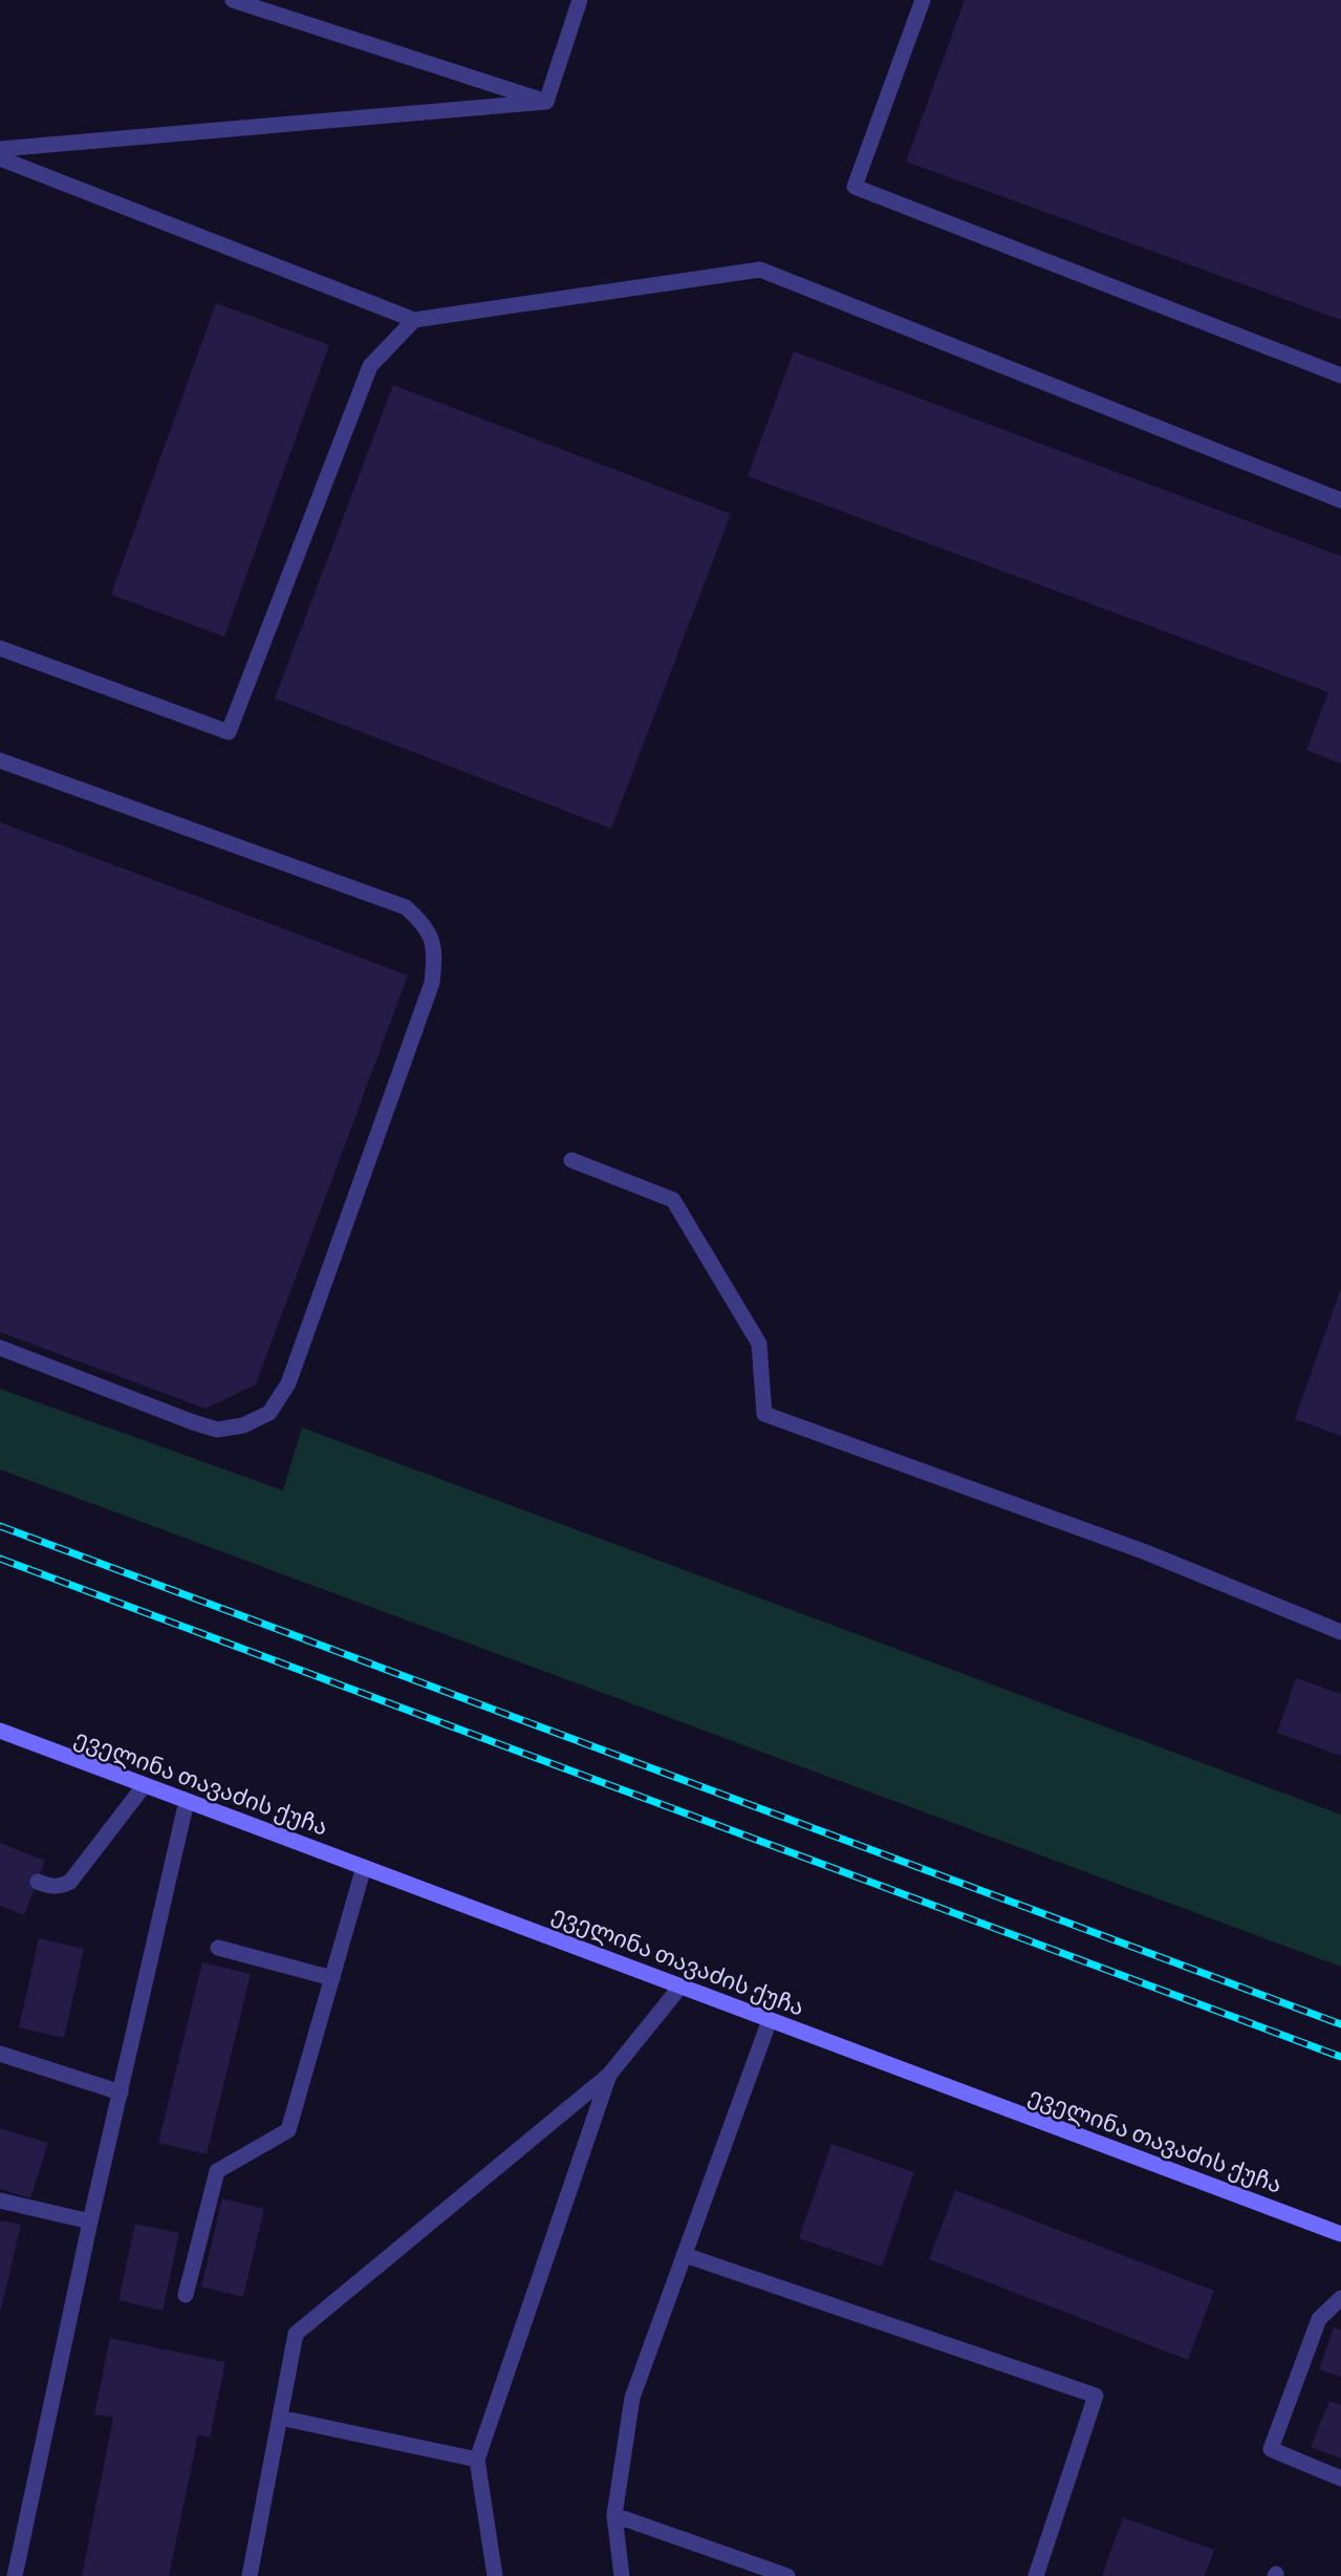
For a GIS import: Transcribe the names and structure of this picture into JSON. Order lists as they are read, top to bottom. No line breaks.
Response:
{"streets":{"main road":["ეველინა თავაძის ქუჩა"]}}
